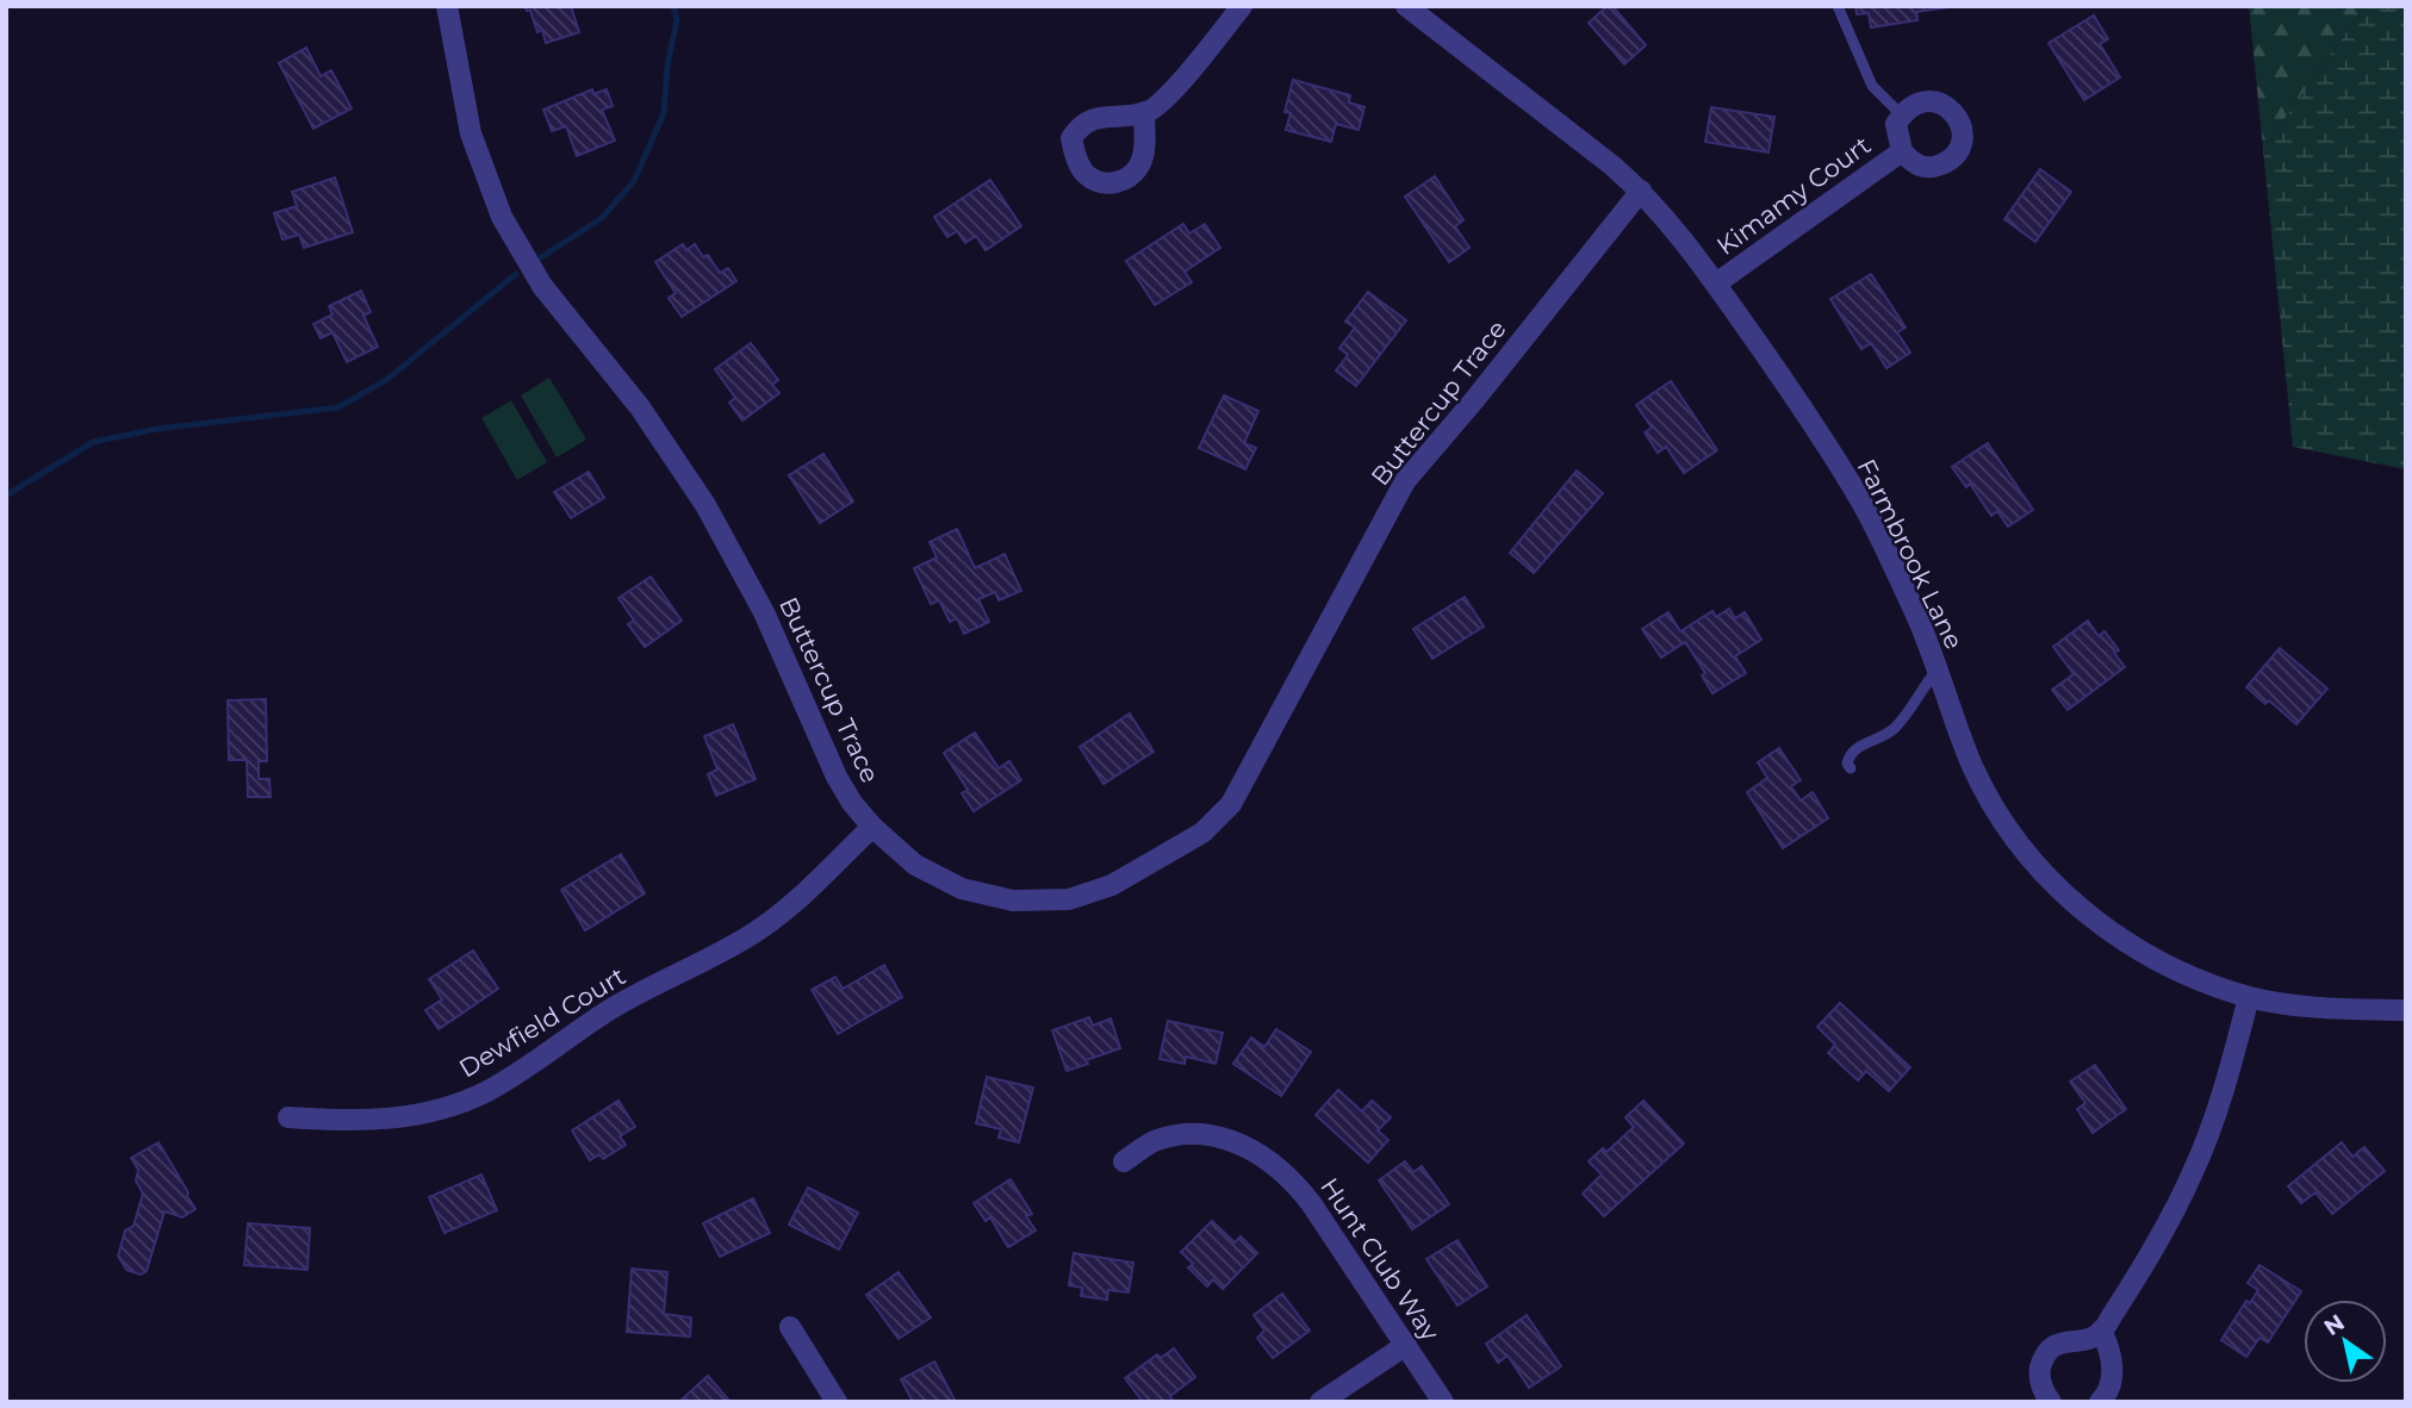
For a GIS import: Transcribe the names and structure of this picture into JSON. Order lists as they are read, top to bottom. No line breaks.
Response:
{"streets":{"street":["Kimamy Court","Buttercup Trace","Farmbrook Lane","Dewfield Court","Hunt Club Way"]},"crossings":[["Kimamy Court","Farmbrook Lane"],["Buttercup Trace","Farmbrook Lane"],["Buttercup Trace","Dewfield Court"]],"north":"top left"}
